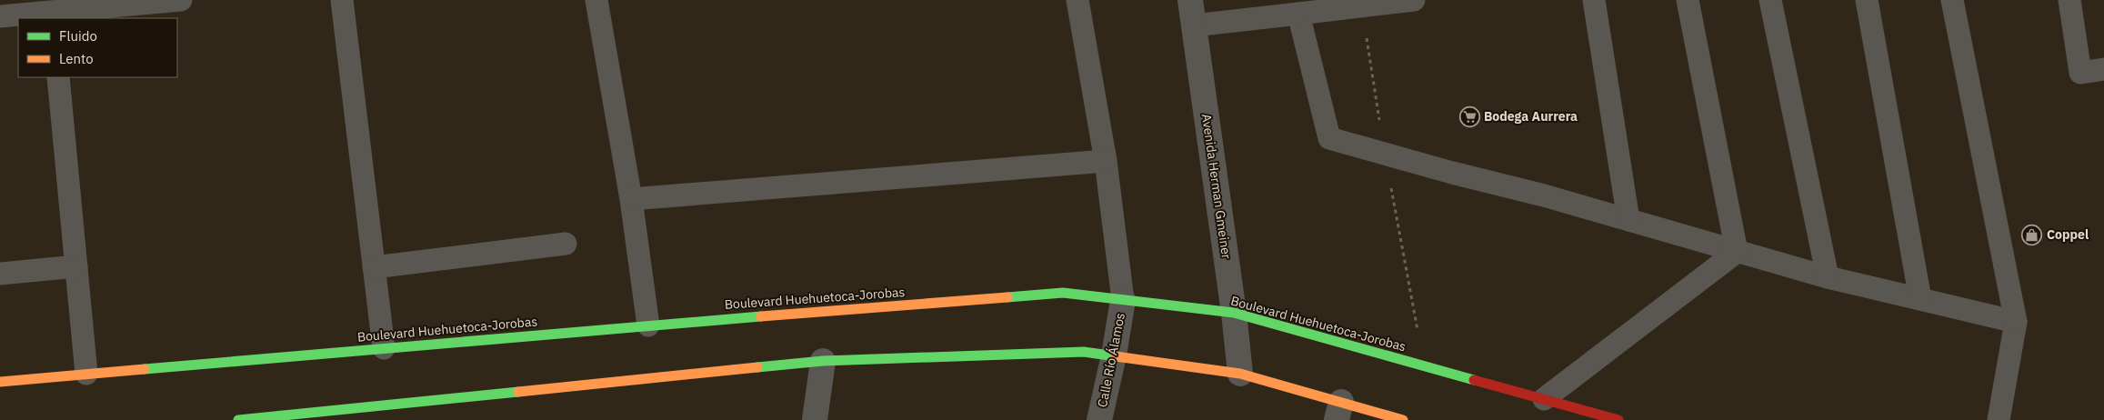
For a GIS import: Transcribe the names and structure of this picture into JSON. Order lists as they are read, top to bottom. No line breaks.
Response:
{"streets":{"main road":["Boulevard Huehuetoca-Jorobas"],"street":["Avenida Herman Gmeiner","Calle Río Álamos"]},"crossings":[["Avenida Herman Gmeiner","Boulevard Huehuetoca-Jorobas"],["Boulevard Huehuetoca-Jorobas","Calle Río Álamos"]],"places":{"supermarket":["Bodega Aurrera"],"shop":["Coppel"]},"legend":["Fluido","Lento"]}
